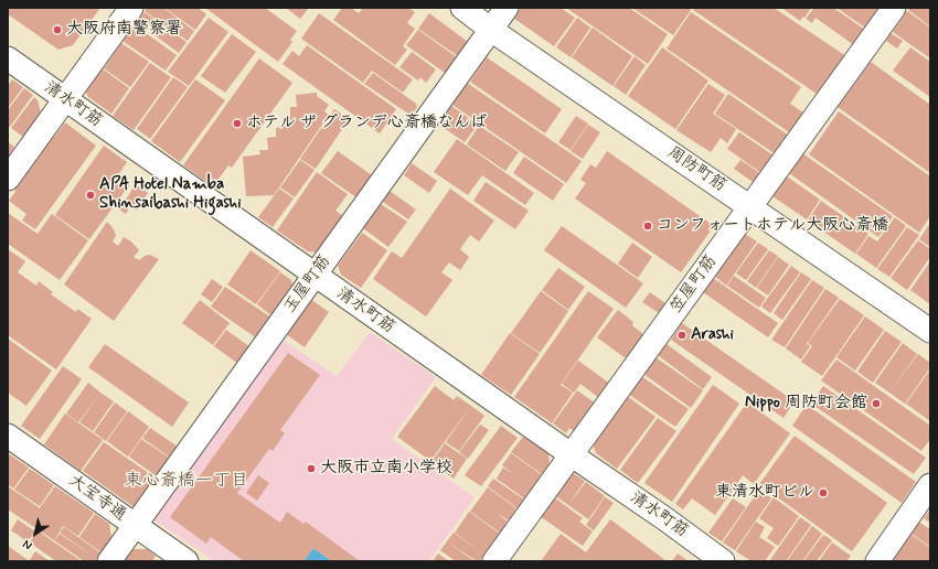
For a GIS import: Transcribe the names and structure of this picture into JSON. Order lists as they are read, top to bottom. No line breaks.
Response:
{"streets":{"street":["清水町筋","周防町筋","玉屋町筋","笠屋町筋","大宝寺通"]},"crossings":[["清水町筋","玉屋町筋"],["清水町筋","笠屋町筋"],["周防町筋","玉屋町筋"],["周防町筋","笠屋町筋"],["玉屋町筋","大宝寺通"]],"districts":["東心斎橋一丁目"],"places":["大阪府南警察署","ホテル ザ グランデ心斎橋なんば","APA Hotel Namba Shinsaibashi Higashi","コンフォートホテル大阪心斎橋","Arashi","Nippo 周防町会館","大阪市立南小学校","東清水町ビル"],"north":"bottom left"}
